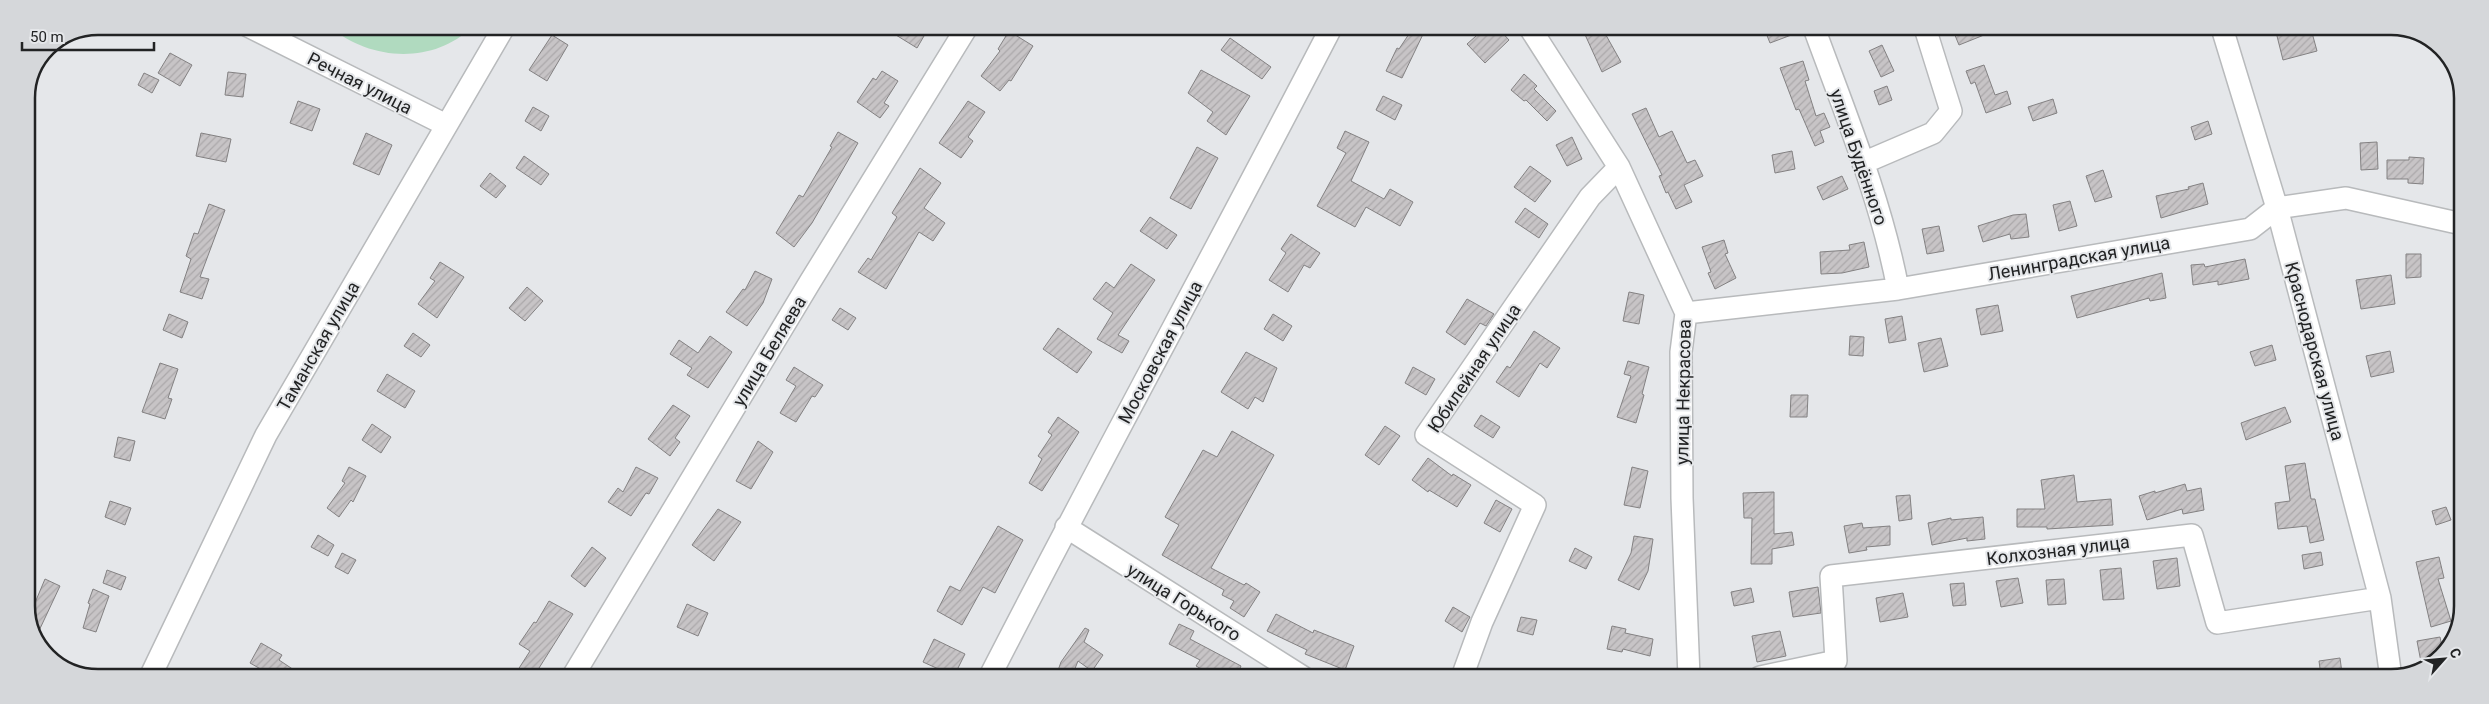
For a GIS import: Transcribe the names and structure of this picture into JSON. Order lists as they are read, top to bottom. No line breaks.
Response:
{"streets":{"street":["Речная улица","улица Будённого","Ленинградская улица","Таманская улица","улица Беляева","Краснодарская улица","Московская улица","Юбилейная улица","улица Некрасова","Колхозная улица","улица Горького"]},"crossings":[["Речная улица","Таманская улица"],["улица Будённого","Ленинградская улица"],["Ленинградская улица","Краснодарская улица"],["Ленинградская улица","улица Некрасова"],["Краснодарская улица","Колхозная улица"],["Московская улица","улица Горького"],["Юбилейная улица","улица Некрасова"]],"scale_bar":"50 m","north":"top right"}
